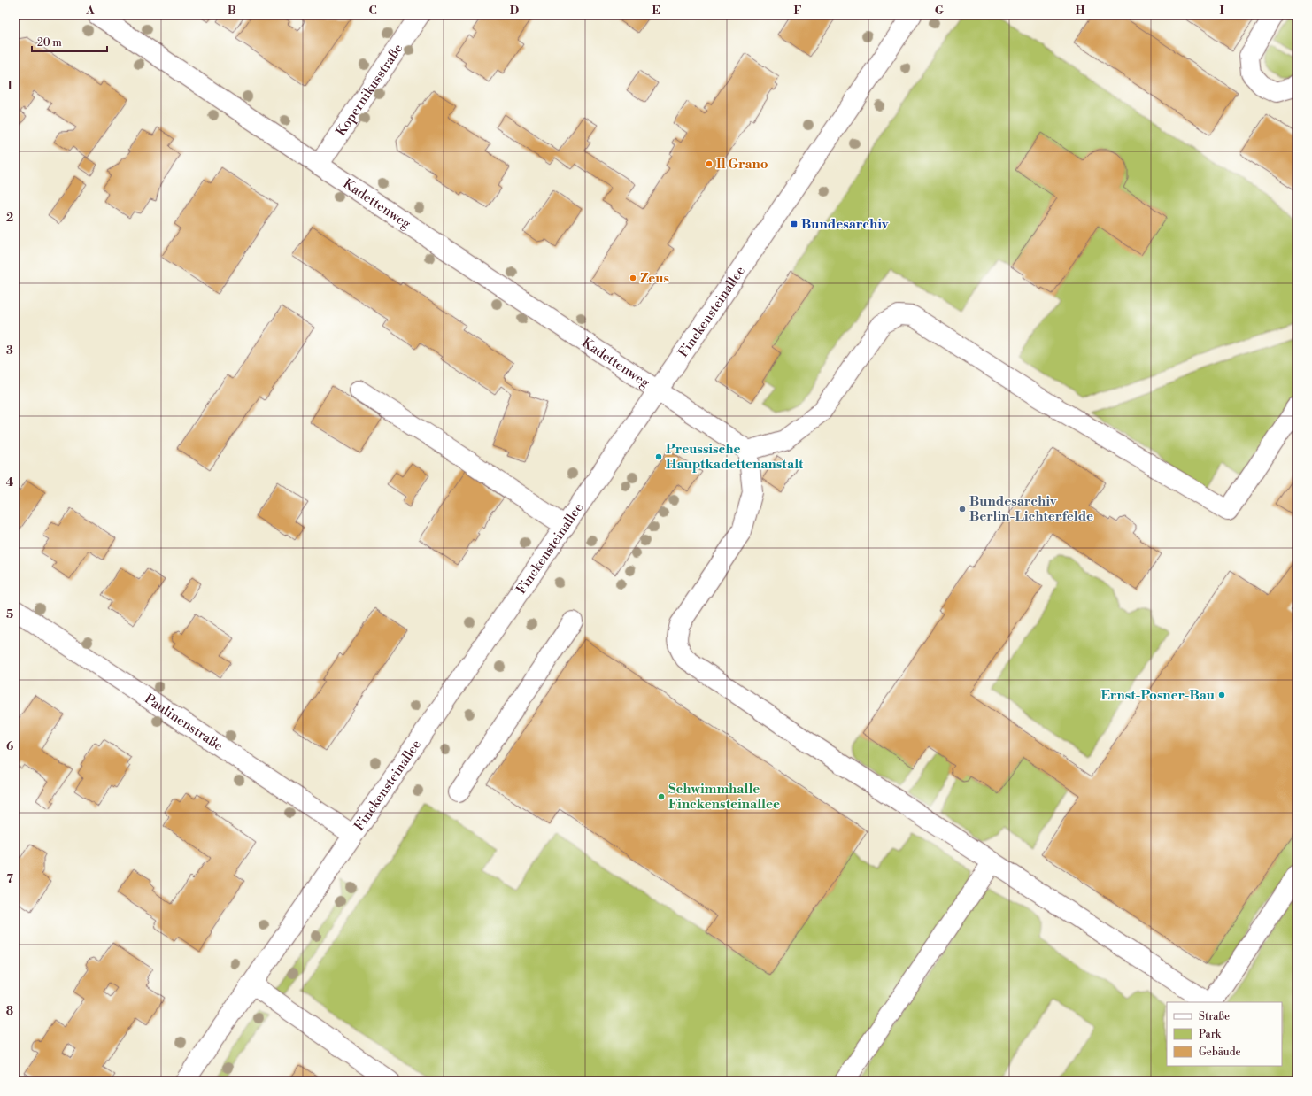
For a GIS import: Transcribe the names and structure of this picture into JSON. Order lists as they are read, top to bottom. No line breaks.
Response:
{"streets":{"street":["Kopernikusstraße","Kadettenweg","Finckensteinallee","Paulinenstraße"]},"crossings":[["Kopernikusstraße","Kadettenweg"],["Kadettenweg","Finckensteinallee"],["Finckensteinallee","Paulinenstraße"]],"places":{"other":["Il Grano","Zeus","Preussische Hauptkadettenanstalt","Bundesarchiv Berlin-Lichterfelde","Ernst-Posner-Bau","Schwimmhalle Finckensteinallee"],"transit":["Bundesarchiv"]},"legend":["Straße","Park","Gebäude"],"scale_bar":"20 m","grid":{"columns":["A","B","C","D","E","F","G","H","I"],"rows":["1","2","3","4","5","6","7","8"]}}
